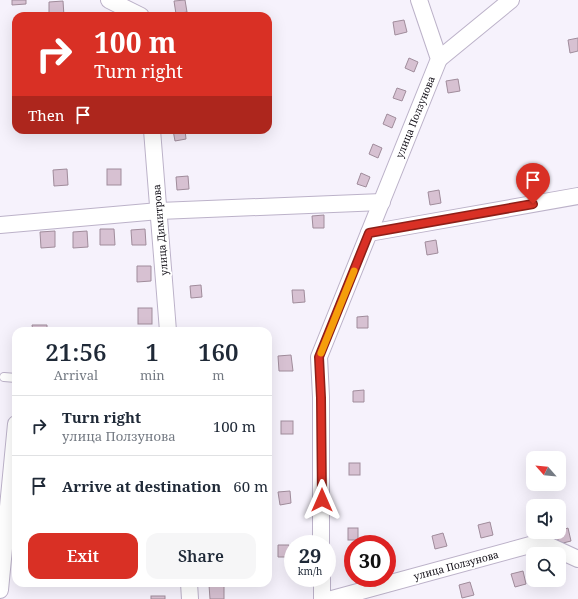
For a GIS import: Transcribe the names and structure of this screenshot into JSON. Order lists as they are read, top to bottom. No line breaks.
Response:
{"streets":{"street":["улица Ползунова","улица Димитрова"]},"north":"top left","page":{"turn":["100 m","Turn right"],"then":"Then","eta":["21:56","Arrival","1","min","160","m"],"list":[{"name":"Turn right","note":"улица Ползунова","value":"100 m"},{"name":"Arrive at destination","value":"60 m"}],"buttons":["Exit","Share"],"speed":"29 km/h","limit":"30"}}
